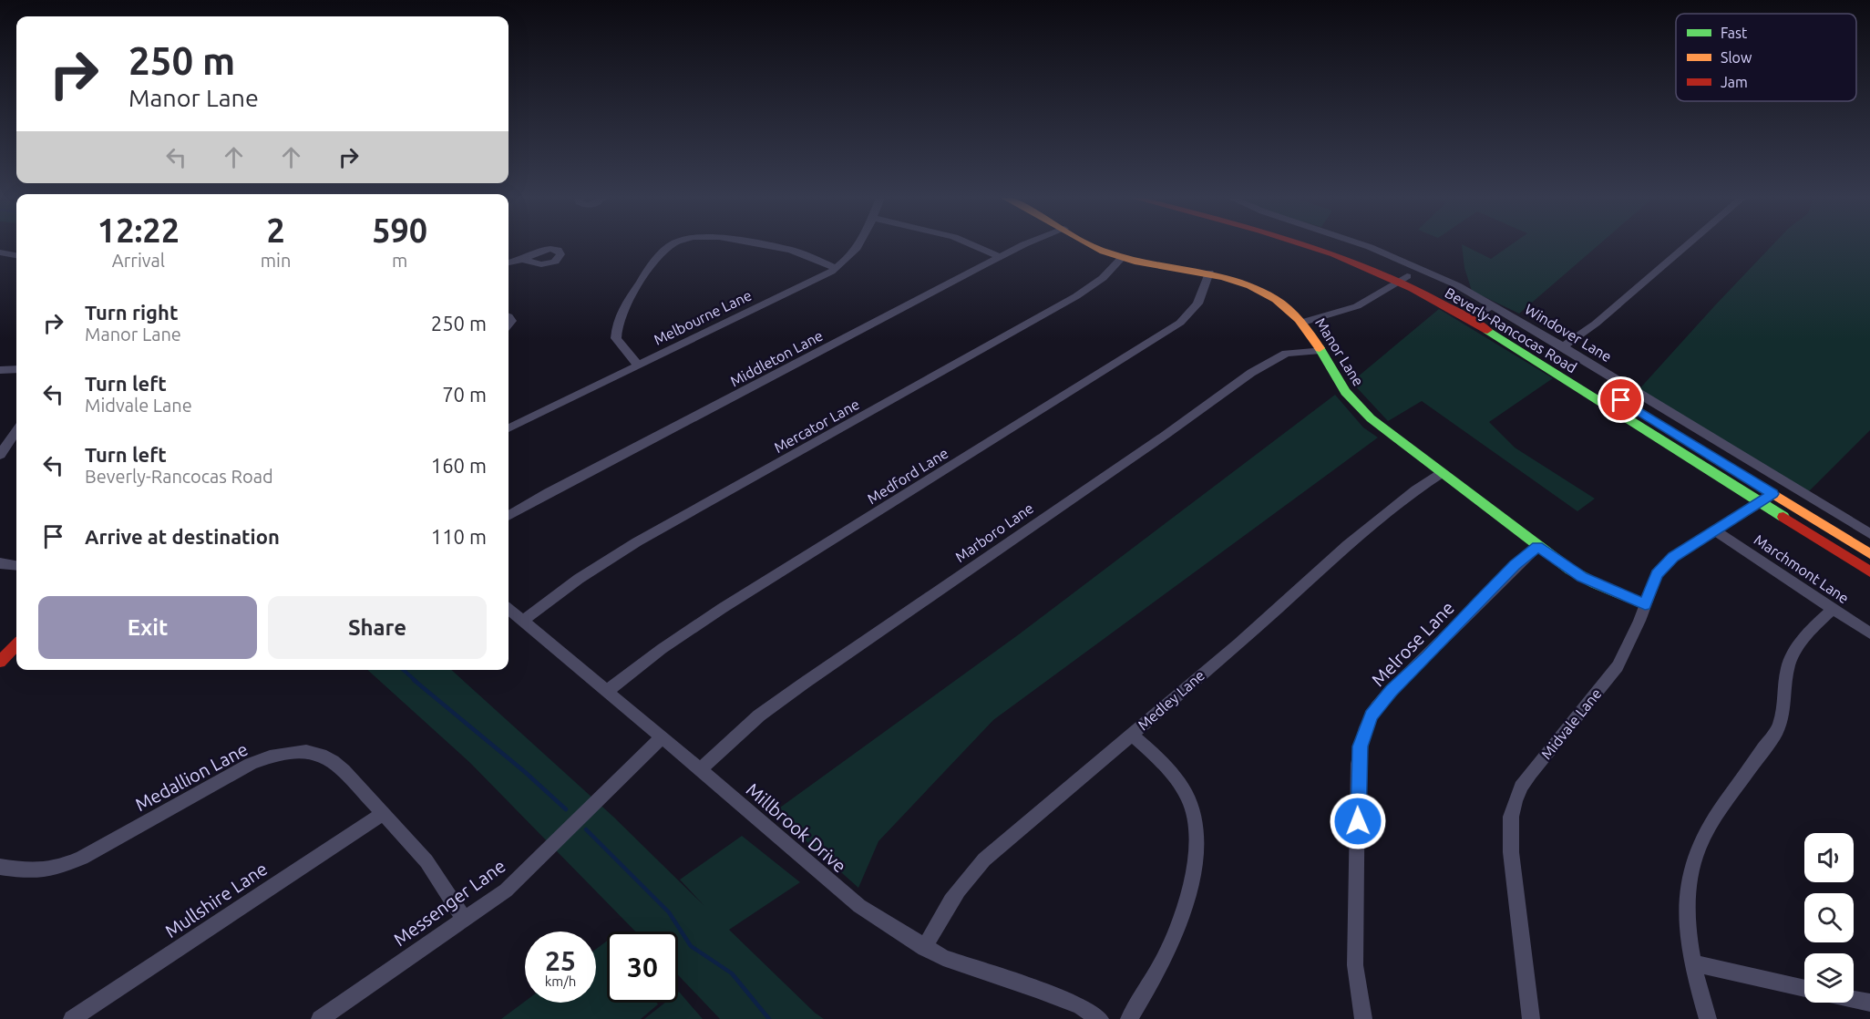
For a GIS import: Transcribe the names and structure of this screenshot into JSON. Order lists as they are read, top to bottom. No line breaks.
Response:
{"streets":{"main road":["Beverly-Rancocas Road","Manor Lane"],"street":["Melbourne Lane","Windover Lane","Middleton Lane","Mercator Lane","Medford Lane","Marboro Lane","Marchmont Lane","Melrose Lane","Medley Lane","Midvale Lane","Medallion Lane","Millbrook Drive","Mullshire Lane","Messenger Lane"]},"crossings":[["Beverly-Rancocas Road","Midvale Lane"],["Manor Lane","Mercator Lane"],["Manor Lane","Medford Lane"],["Manor Lane","Marboro Lane"],["Manor Lane","Melrose Lane"],["Manor Lane","Medley Lane"],["Manor Lane","Midvale Lane"],["Mercator Lane","Millbrook Drive"],["Medford Lane","Millbrook Drive"],["Marboro Lane","Millbrook Drive"],["Marchmont Lane","Midvale Lane"],["Medley Lane","Millbrook Drive"],["Medallion Lane","Mullshire Lane"],["Medallion Lane","Messenger Lane"],["Millbrook Drive","Messenger Lane"]],"legend":["Fast","Slow","Jam"],"page":{"turn":["250 m","Manor Lane"],"eta":["12:22","Arrival","2","min","590","m"],"list":[{"name":"Turn right","note":"Manor Lane","value":"250 m"},{"name":"Turn left","note":"Midvale Lane","value":"70 m"},{"name":"Turn left","note":"Beverly-Rancocas Road","value":"160 m"},{"name":"Arrive at destination","value":"110 m"}],"buttons":["Exit","Share"],"speed":"25 km/h","limit":"30"}}
